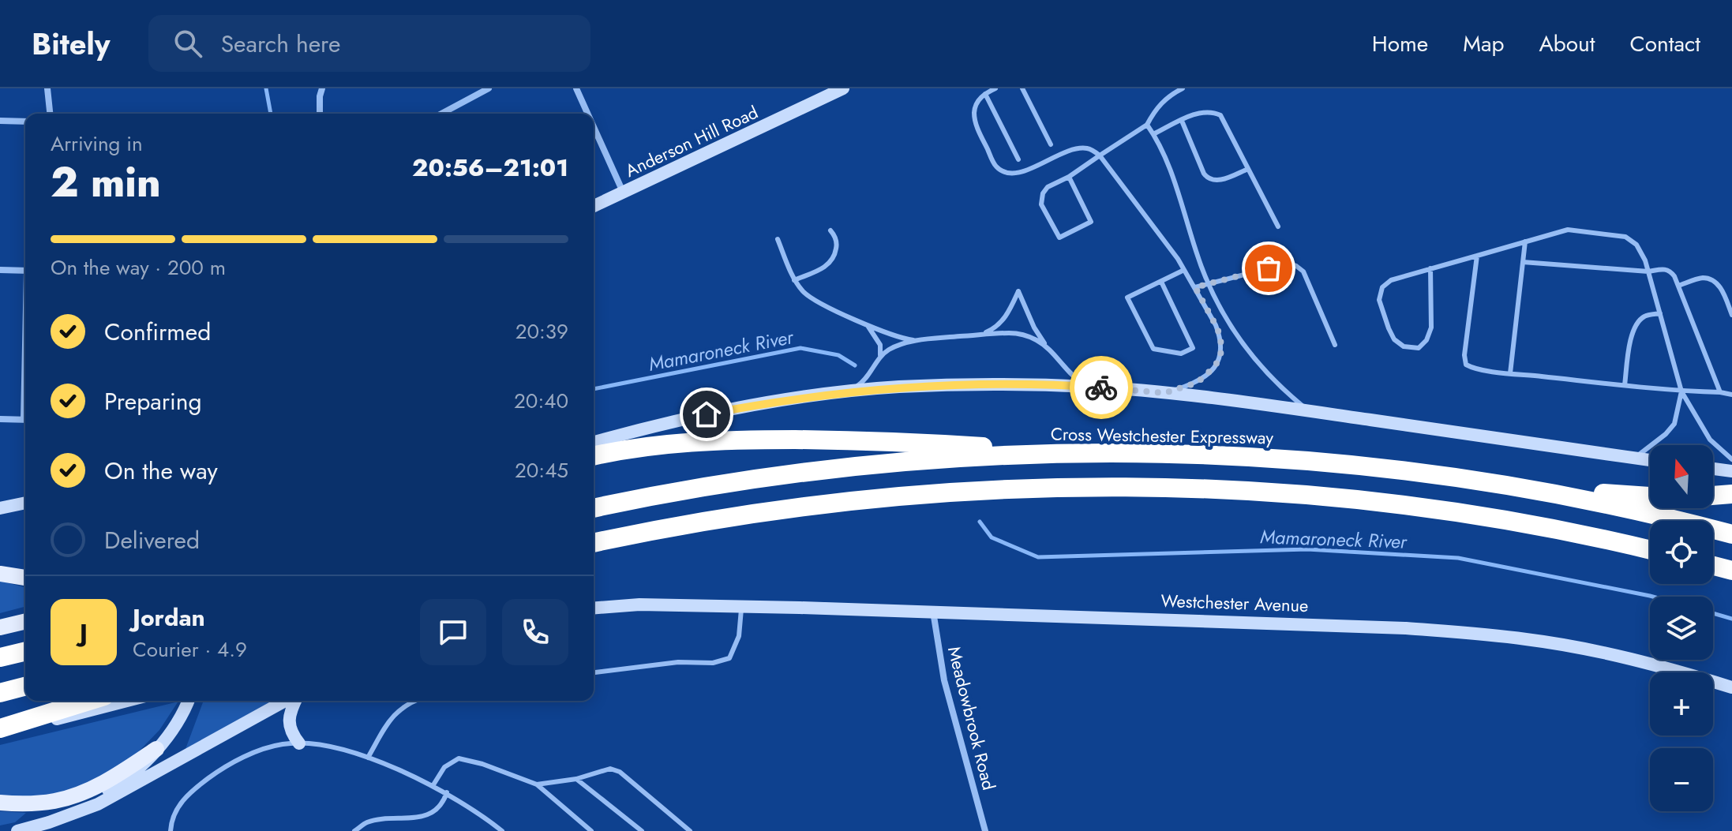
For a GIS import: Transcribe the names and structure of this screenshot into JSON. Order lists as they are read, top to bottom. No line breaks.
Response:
{"streets":{"highway":["Cross Westchester Expressway"],"main road":["Anderson Hill Road","Westchester Avenue"],"street":["Meadowbrook Road"]},"crossings":[["Westchester Avenue","Meadowbrook Road"]],"water":["Mamaroneck River"],"north":"top","page":{"header":"Bitely","search":"Search here","nav":["Home","Map","About","Contact"],"heading":["2 min","Arriving in","20:56–21:01"],"panel":["Jordan","Courier · 4.9"],"bar":"On the way · 200 m","list":[["Confirmed","20:39"],["Preparing","20:40"],["On the way","20:45"],"Delivered"],"map_buttons":["+","−"],"round":"J"}}
